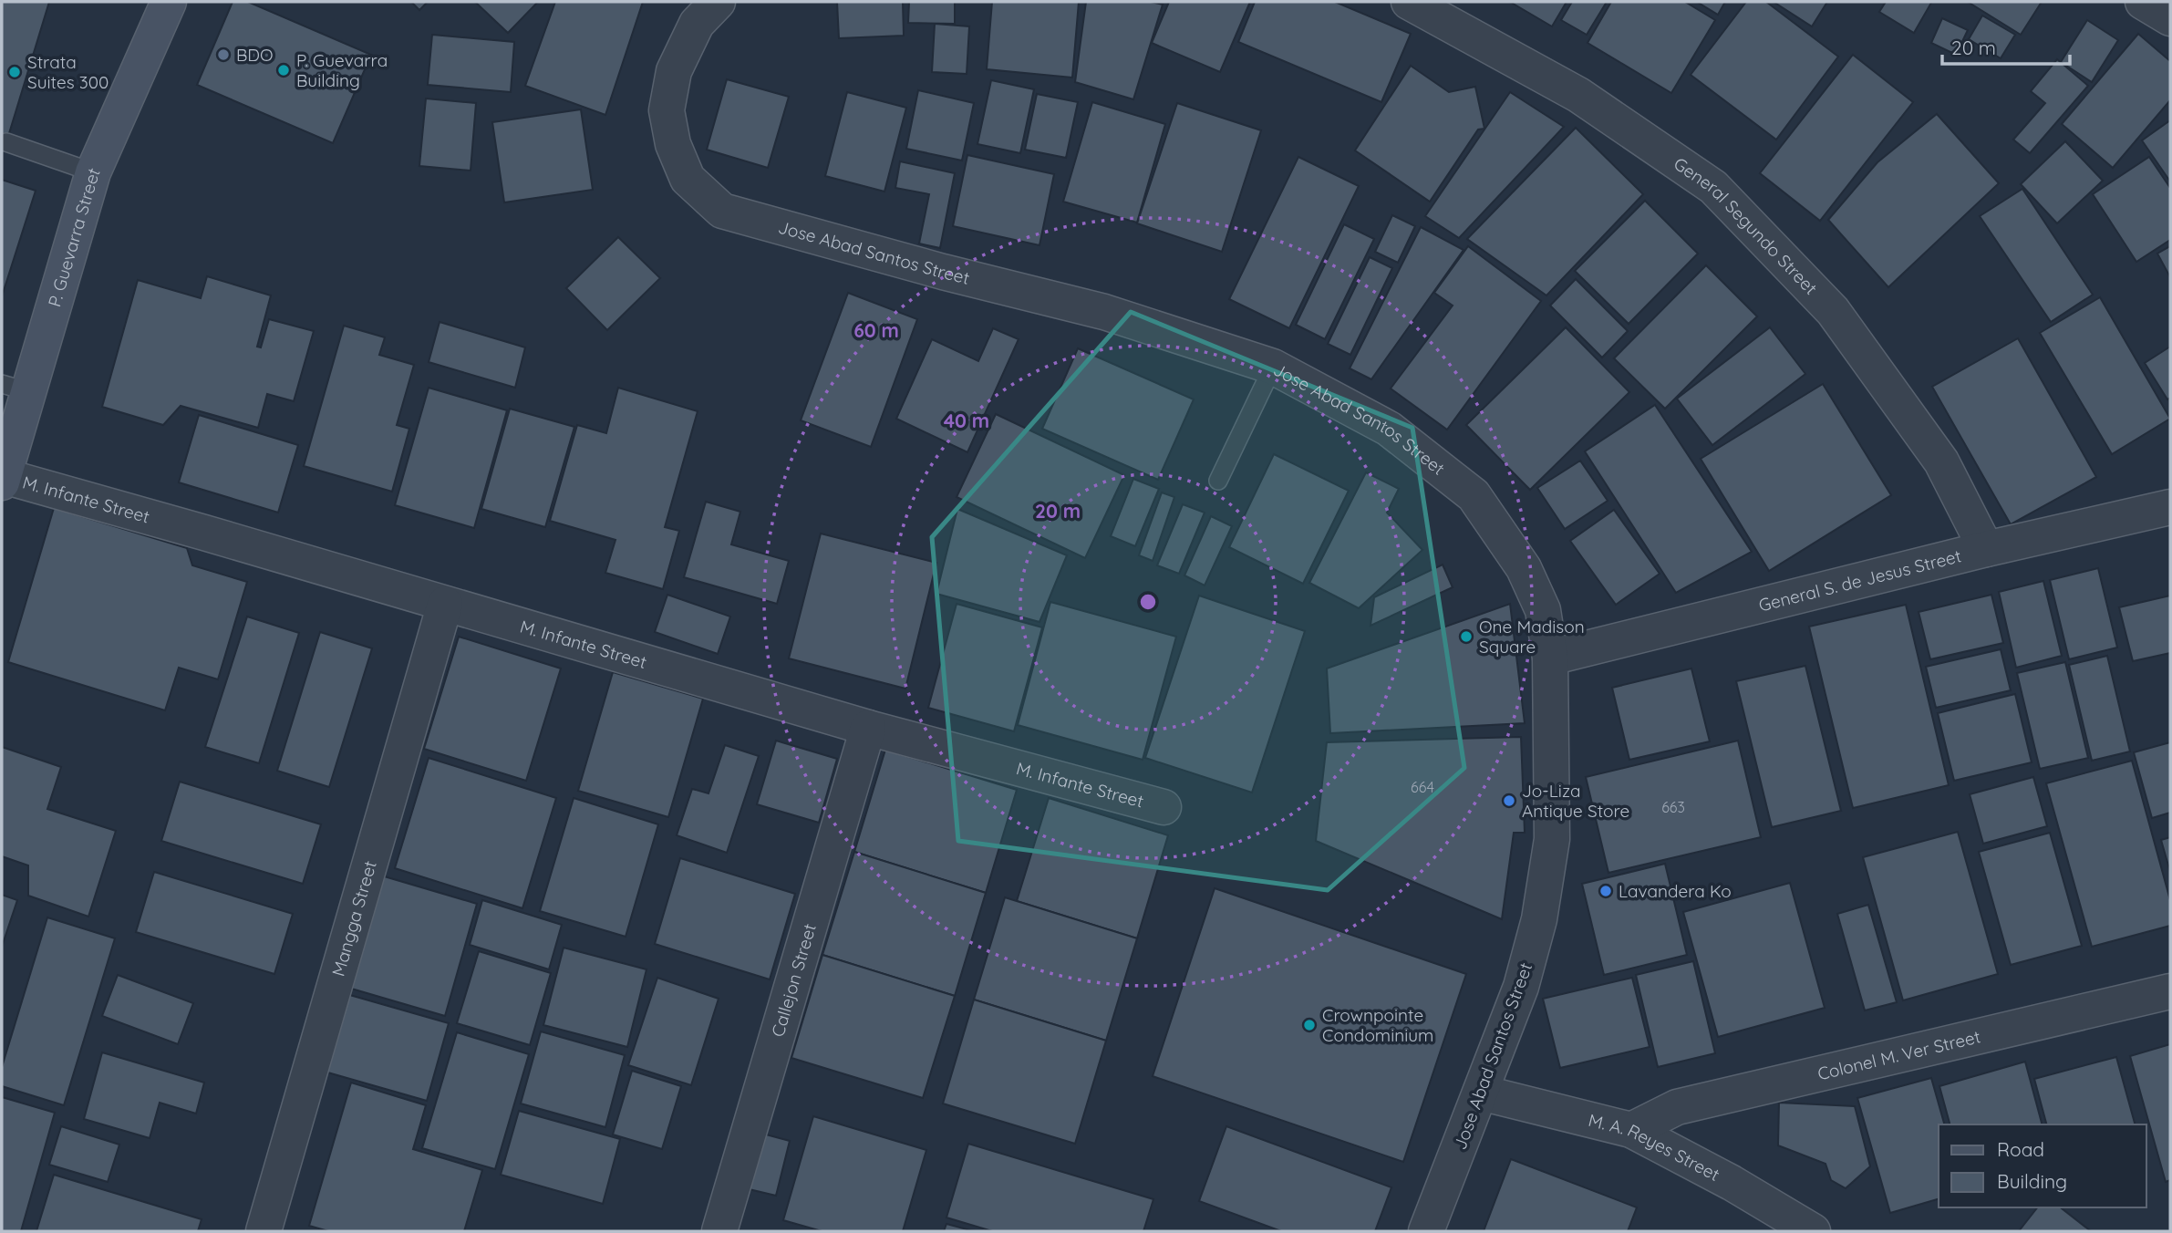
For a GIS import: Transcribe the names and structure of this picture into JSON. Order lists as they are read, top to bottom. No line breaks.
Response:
{"streets":{"main road":["P. Guevarra Street"],"street":["General Segundo Street","Jose Abad Santos Street","M. Infante Street","General S. de Jesus Street","Mangga Street","Callejon Street","Colonel M. Ver Street","M. A. Reyes Street"]},"crossings":[["General Segundo Street","General S. de Jesus Street"],["P. Guevarra Street","M. Infante Street"],["Jose Abad Santos Street","General S. de Jesus Street"],["Jose Abad Santos Street","M. A. Reyes Street"],["M. Infante Street","Mangga Street"],["M. Infante Street","Callejon Street"],["Colonel M. Ver Street","M. A. Reyes Street"]],"places":["BDO","P. Guevarra Building","Strata Suites 300","One Madison Square","Jo-Liza Antique Store","Lavandera Ko","Crownpointe Condominium"],"house_numbers":["664","663"],"legend":["Road","Building"],"scale_bar":"20 m","rings":["60 m","40 m","20 m"]}
